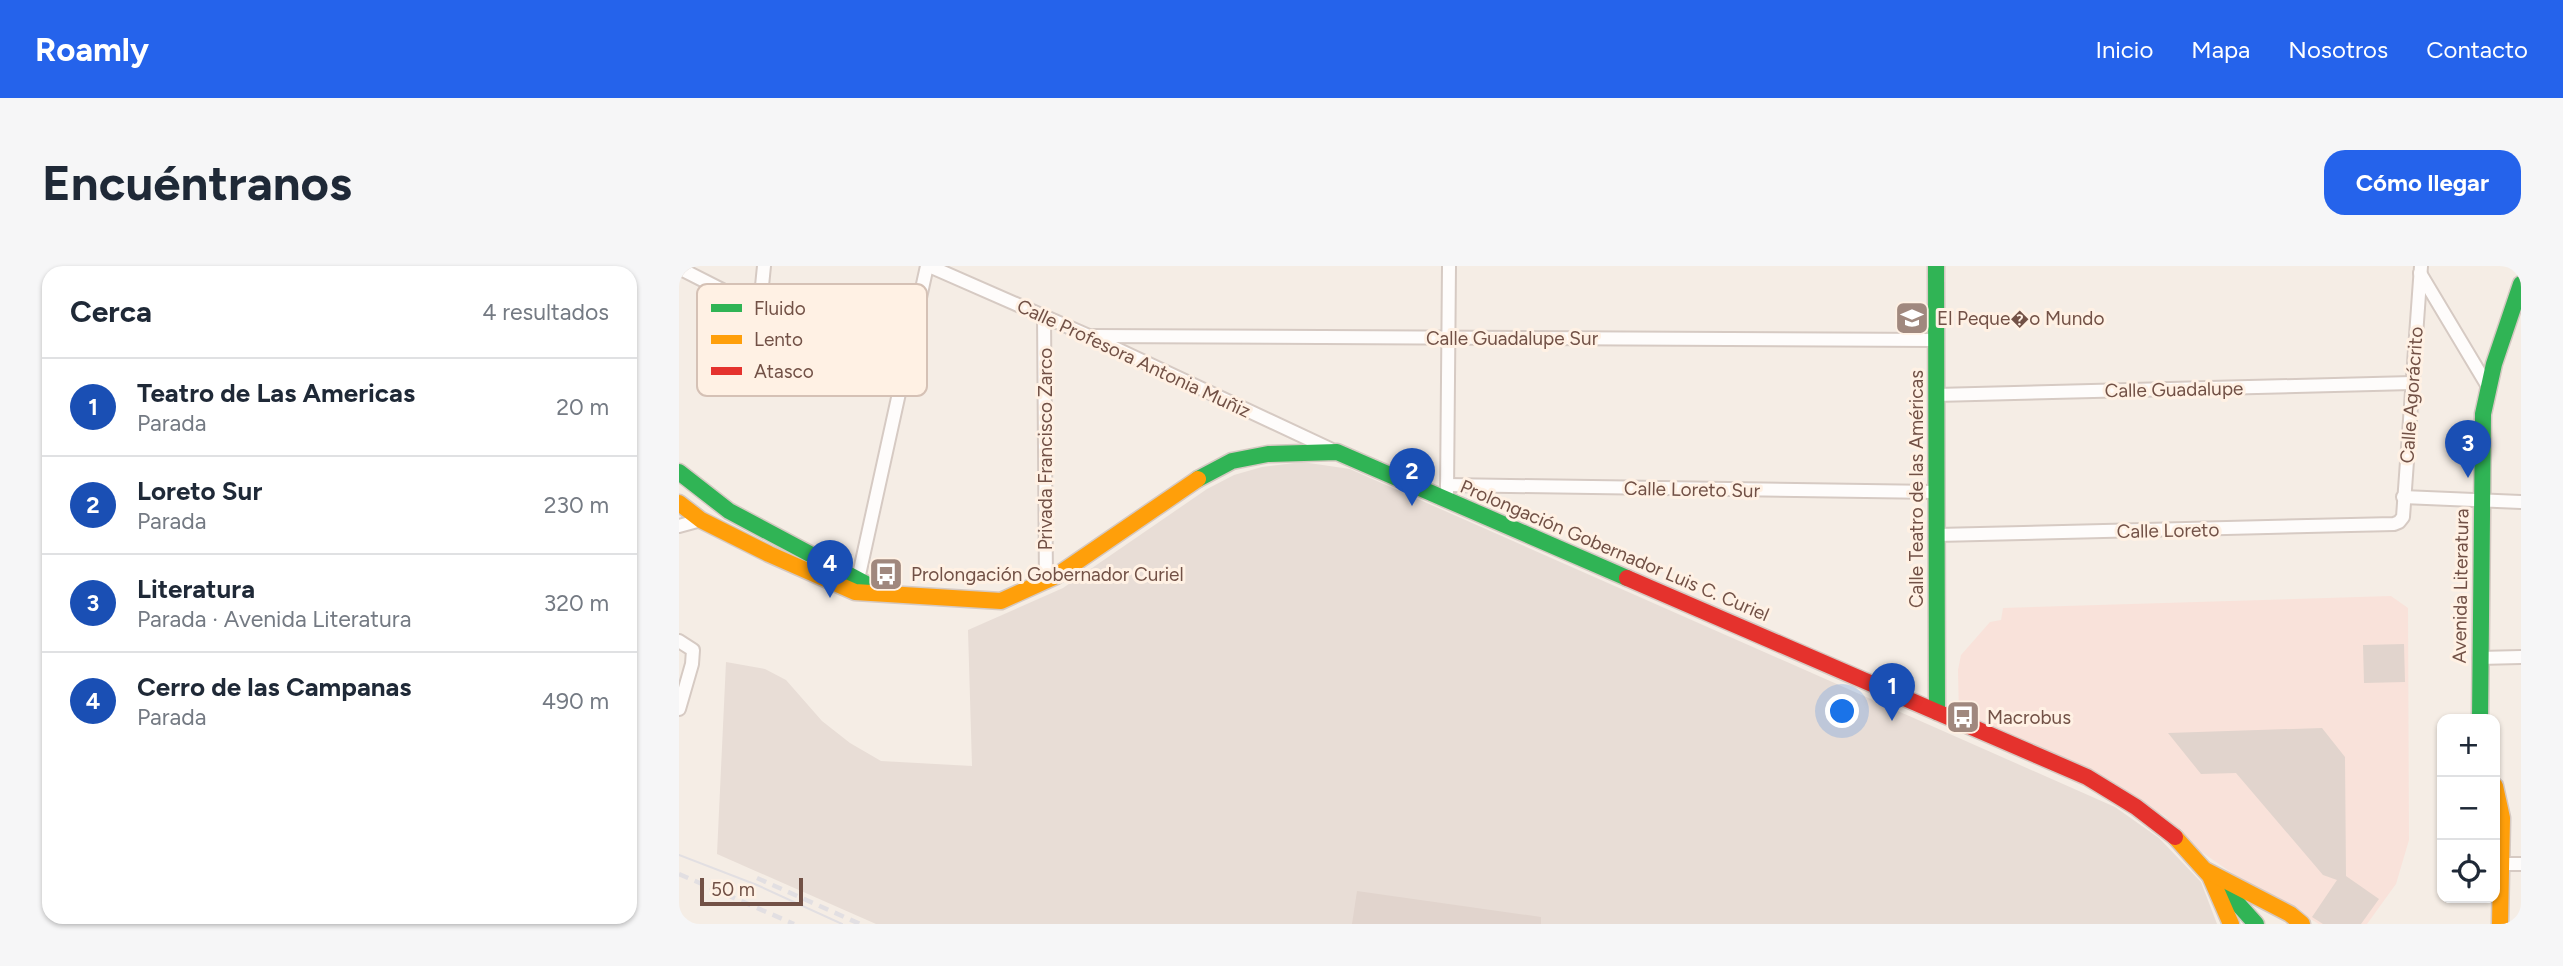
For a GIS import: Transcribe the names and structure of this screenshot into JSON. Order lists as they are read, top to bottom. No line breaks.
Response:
{"streets":{"main road":["Calle Teatro de las Américas","Prolongación Gobernador Luis C. Curiel","Avenida Literatura"],"street":["Calle Guadalupe Sur","Calle Profesora Antonia Muñiz","Calle Guadalupe","Calle Agorácrito","Privada Francisco Zarco","Calle Loreto Sur","Calle Loreto"]},"crossings":[["Calle Guadalupe Sur","Calle Profesora Antonia Muñiz"],["Calle Guadalupe Sur","Calle Teatro de las Américas"],["Calle Profesora Antonia Muñiz","Privada Francisco Zarco"],["Calle Profesora Antonia Muñiz","Prolongación Gobernador Luis C. Curiel"],["Calle Guadalupe","Calle Agorácrito"],["Calle Guadalupe","Calle Teatro de las Américas"],["Calle Agorácrito","Calle Loreto"],["Privada Francisco Zarco","Prolongación Gobernador Luis C. Curiel"],["Calle Loreto Sur","Calle Teatro de las Américas"],["Calle Loreto Sur","Prolongación Gobernador Luis C. Curiel"],["Calle Teatro de las Américas","Calle Loreto"],["Calle Teatro de las Américas","Prolongación Gobernador Luis C. Curiel"]],"places":{"school or university":["El Peque�o Mundo"],"bus stop":["Prolongación Gobernador Curiel","Macrobus"]},"legend":["Fluido","Lento","Atasco"],"scale_bar":"50 m","page":{"header":"Roamly","nav":["Inicio","Mapa","Nosotros","Contacto"],"buttons":"Cómo llegar","title":"Encuéntranos","heading":["Cerca","4 resultados"],"list":[{"mark":"1","name":"Teatro de Las Americas","note":"Parada","value":"20 m"},{"mark":"2","name":"Loreto Sur","note":"Parada","value":"230 m"},{"mark":"3","name":"Literatura","note":"Parada · Avenida Literatura","value":"320 m"},{"mark":"4","name":"Cerro de las Campanas","note":"Parada","value":"490 m"}],"pins":["3","2","4","1"],"map_buttons":["+","−"],"scale":"50 m"}}
